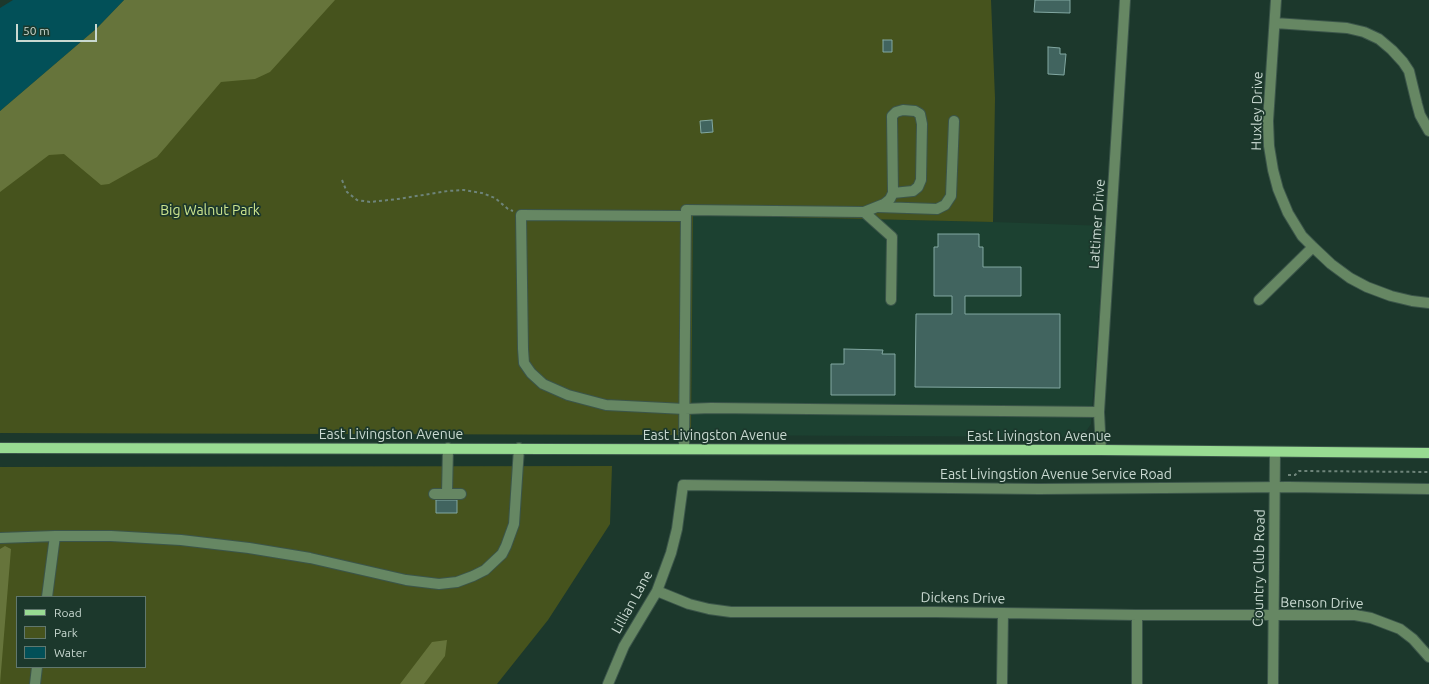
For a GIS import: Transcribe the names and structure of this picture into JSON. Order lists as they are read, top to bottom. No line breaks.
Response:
{"streets":{"main road":["East Livingston Avenue"],"street":["Huxley Drive","Lattimer Drive","East Livingstion Avenue Service Road","Country Club Road","Dickens Drive","Lillian Lane","Benson Drive"]},"crossings":[["Lattimer Drive","East Livingston Avenue"],["East Livingston Avenue","Country Club Road"],["East Livingstion Avenue Service Road","Country Club Road"],["East Livingstion Avenue Service Road","Lillian Lane"],["Country Club Road","Dickens Drive"],["Country Club Road","Benson Drive"],["Dickens Drive","Lillian Lane"],["Dickens Drive","Benson Drive"]],"parks":["Big Walnut Park"],"legend":["Road","Park","Water"],"scale_bar":"50 m"}
